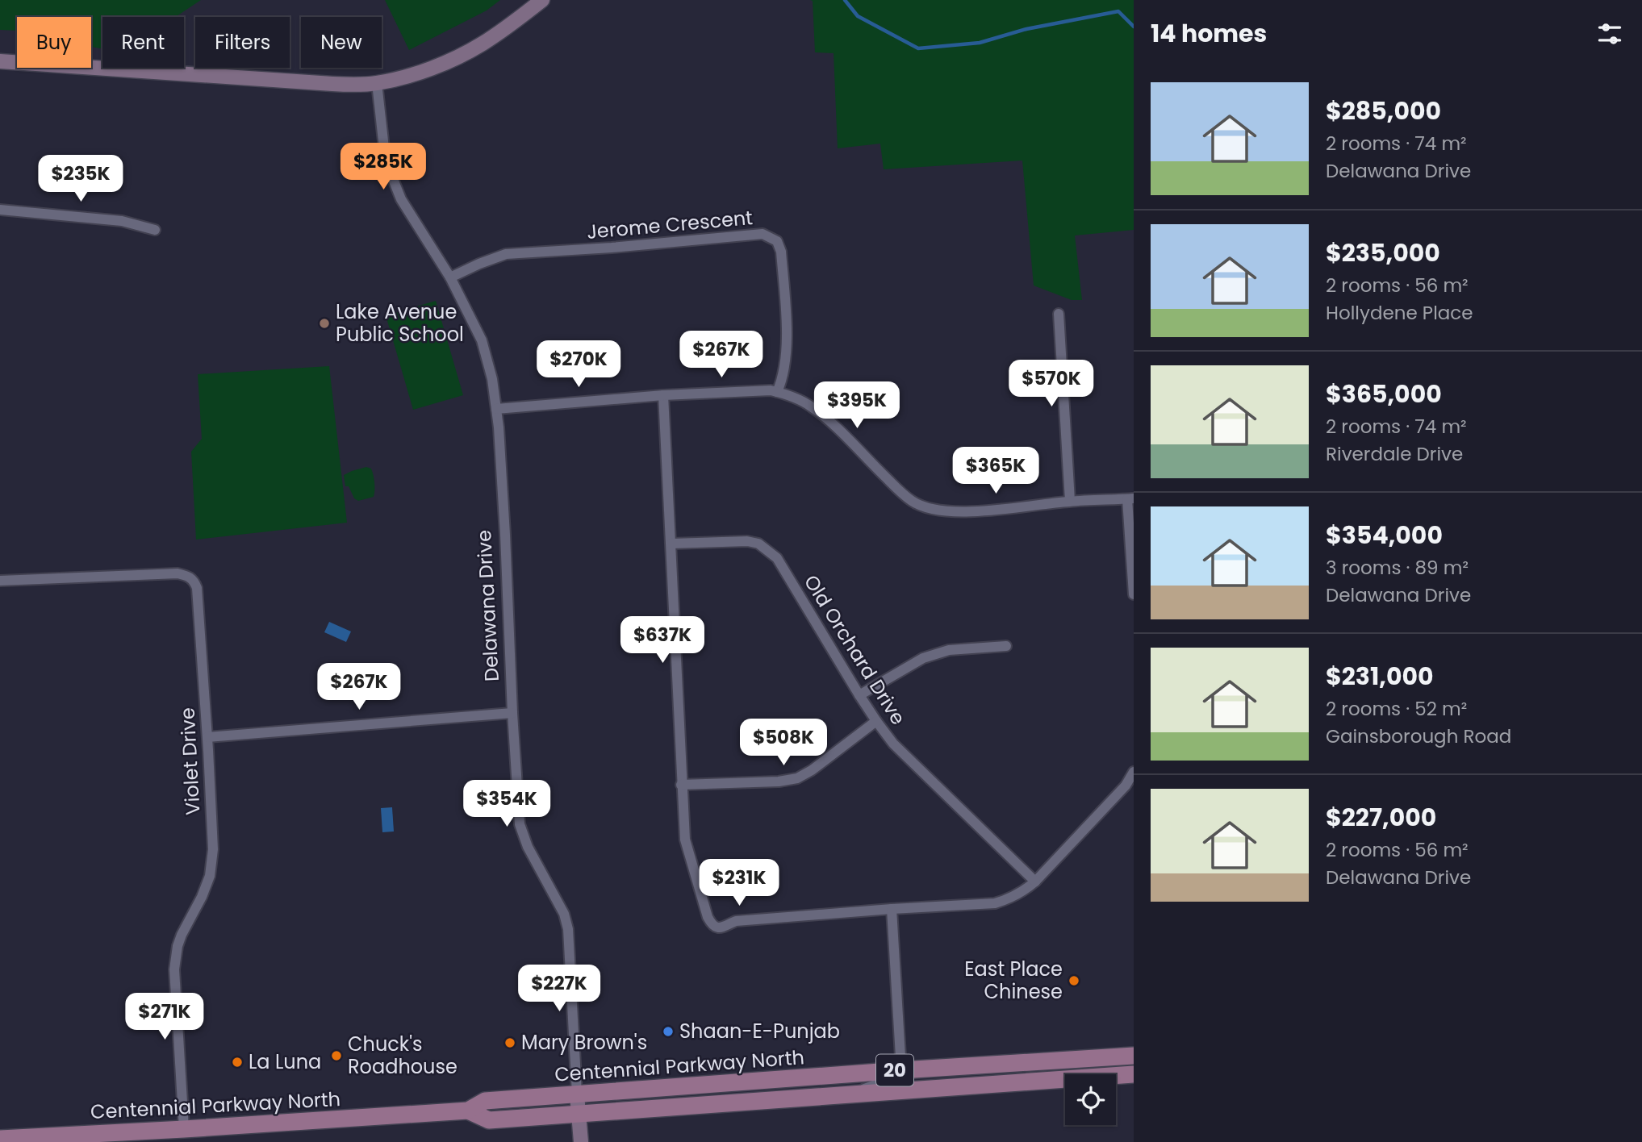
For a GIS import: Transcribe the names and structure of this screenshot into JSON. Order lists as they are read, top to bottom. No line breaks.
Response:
{"streets":{"main road":["Centennial Parkway North","20"],"street":["Jerome Crescent","Delawana Drive","Old Orchard Drive","Violet Drive"]},"crossings":[["Jerome Crescent","Delawana Drive"],["Delawana Drive","Centennial Parkway North"],["Violet Drive","Centennial Parkway North"]],"places":["Lake Avenue Public School","East Place Chinese","Shaan-E-Punjab","Mary Brown's","Chuck's Roadhouse","La Luna"],"page":{"heading":"14 homes","chip":["Buy","Rent","Filters","New"],"list":[{"name":"$285,000","note":"2 rooms · 74 m² · Delawana Drive"},{"name":"$235,000","note":"2 rooms · 56 m² · Hollydene Place"},{"name":"$365,000","note":"2 rooms · 74 m² · Riverdale Drive"},{"name":"$354,000","note":"3 rooms · 89 m² · Delawana Drive"},{"name":"$231,000","note":"2 rooms · 52 m² · Gainsborough Road"},{"name":"$227,000","note":"2 rooms · 56 m² · Delawana Drive"}],"price":["$285K","$235K","$267K","$270K","$570K","$395K","$365K","$637K","$267K","$508K","$354K","$231K","$227K","$271K"]}}
